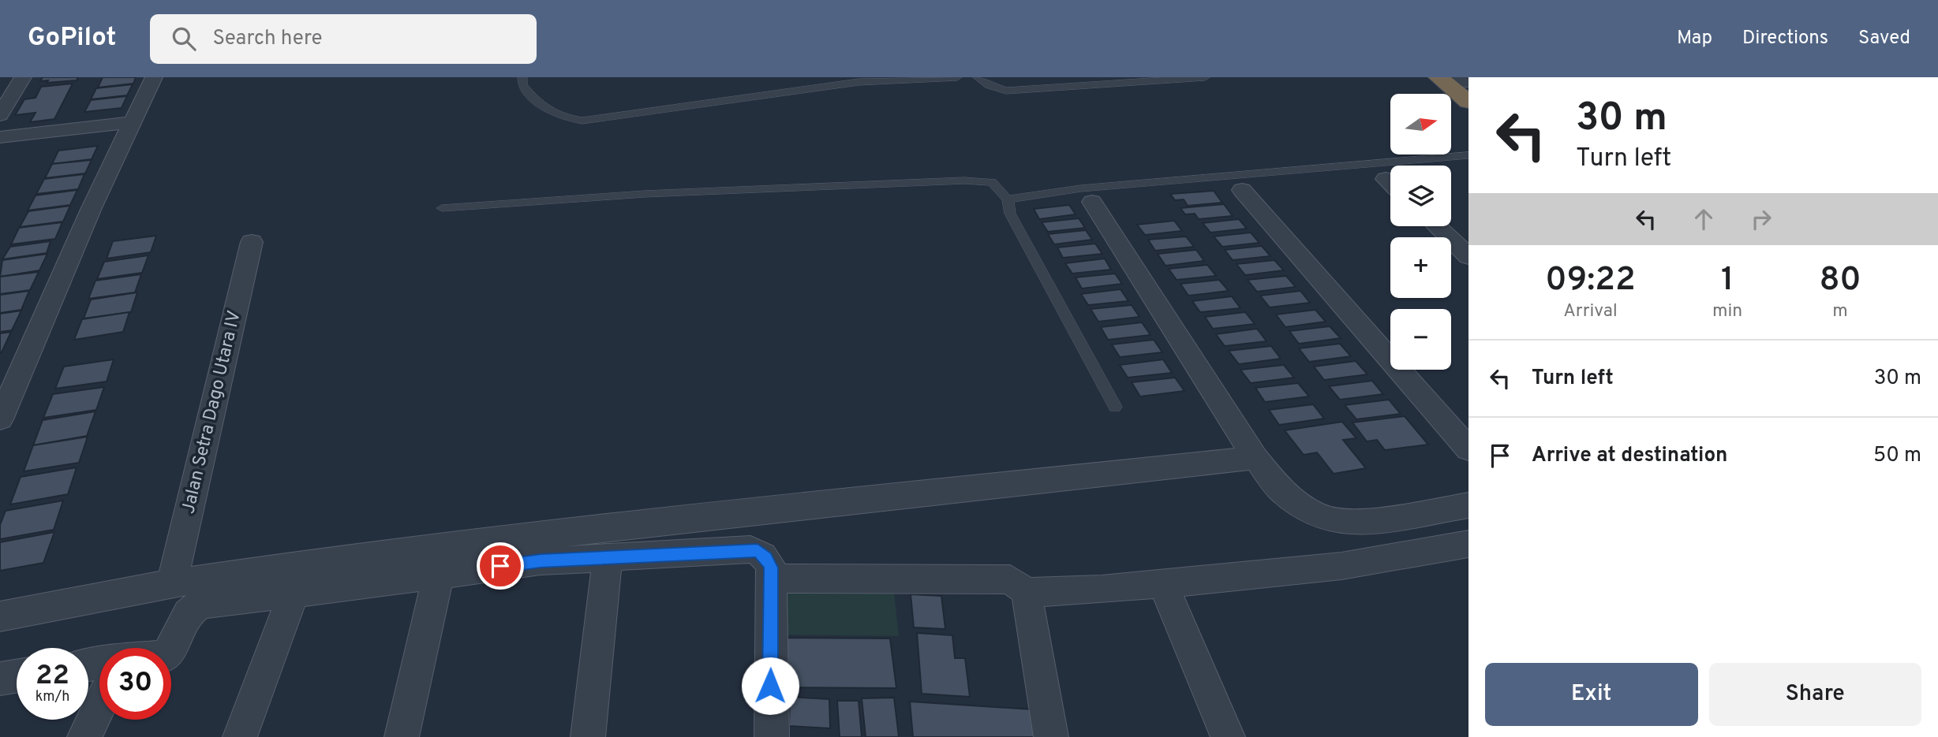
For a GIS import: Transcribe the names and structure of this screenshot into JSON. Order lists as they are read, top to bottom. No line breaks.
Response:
{"streets":{"street":["Jalan Setra Dago Utara IV"]},"north":"right","page":{"header":"GoPilot","search":"Search here","nav":["Map","Directions","Saved"],"turn":["30 m","Turn left"],"map_buttons":["+","−"],"eta":["09:22","Arrival","1","min","80","m"],"list":[{"name":"Turn left","value":"30 m"},{"name":"Arrive at destination","value":"50 m"}],"speed":"22 km/h","limit":"30","buttons":["Exit","Share"]}}
